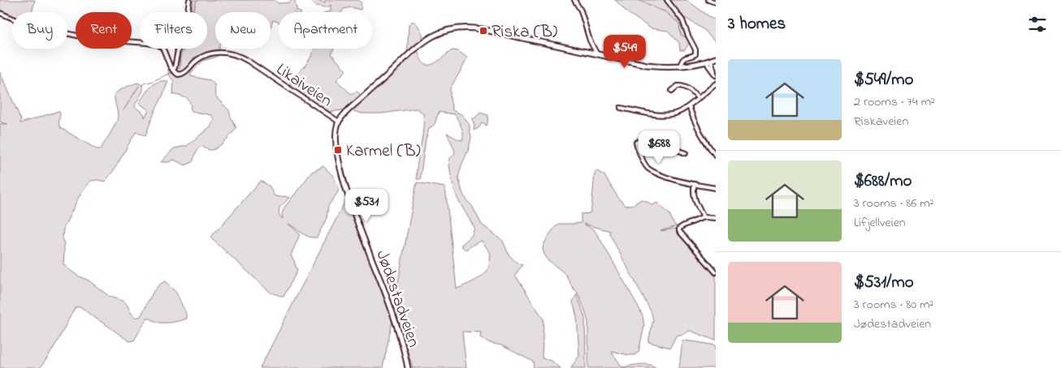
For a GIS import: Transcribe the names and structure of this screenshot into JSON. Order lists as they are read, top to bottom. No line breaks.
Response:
{"streets":{"main road":["Jødestadveien"],"street":["Likaiveien"]},"crossings":[["Likaiveien","Jødestadveien"]],"places":{"transit":["Riska (B)","Karmel (B)"]},"page":{"heading":"3 homes","chip":["Buy","Rent","Filters","New","Apartment"],"price":["$549","$688","$531"],"list":[{"name":"$549/mo","note":"2 rooms · 74 m² · Riskaveien"},{"name":"$688/mo","note":"3 rooms · 86 m² · Lifjellveien"},{"name":"$531/mo","note":"3 rooms · 80 m² · Jødestadveien"}]}}
